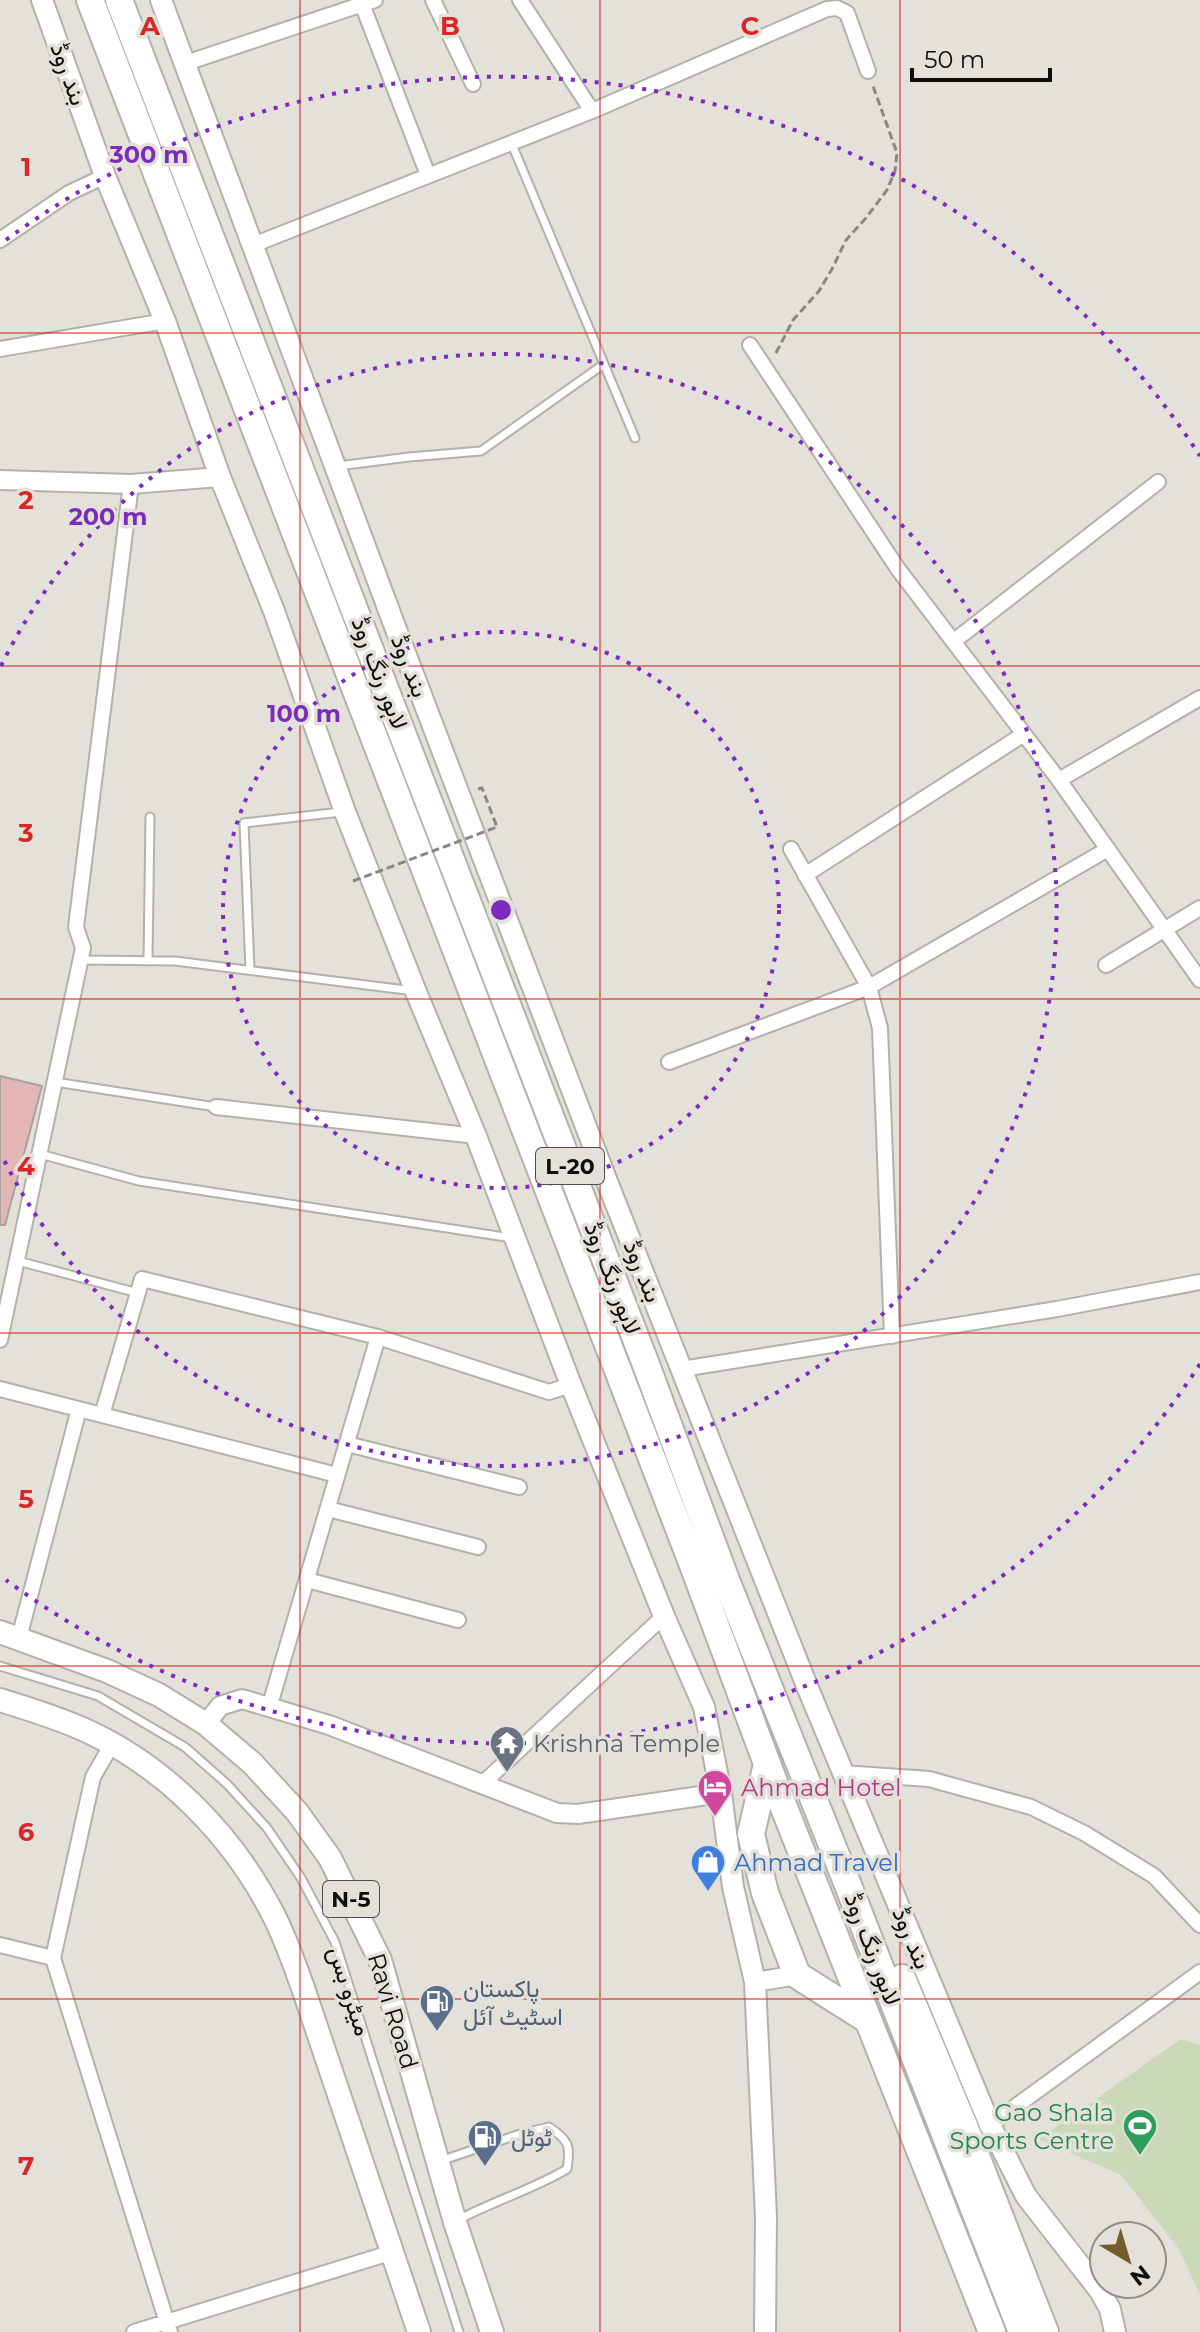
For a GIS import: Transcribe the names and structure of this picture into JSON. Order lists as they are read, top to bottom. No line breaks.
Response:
{"streets":{"highway":["لاہور رنگ روڈ","L-20"],"main road":["بند روڈ","N-5","Ravi Road"],"lane":["میٹرو بس"]},"places":{"temple":["Krishna Temple"],"hotel":["Ahmad Hotel"],"shop":["Ahmad Travel"],"fuel station":["پاکستان اسٹیٹ آئل","ٹوٹل"],"sports":["Gao Shala Sports Centre"]},"scale_bar":"50 m","north":"bottom right","grid":{"columns":["A","B","C"],"rows":["1","2","3","4","5","6","7"]},"rings":["300 m","200 m","100 m"]}
